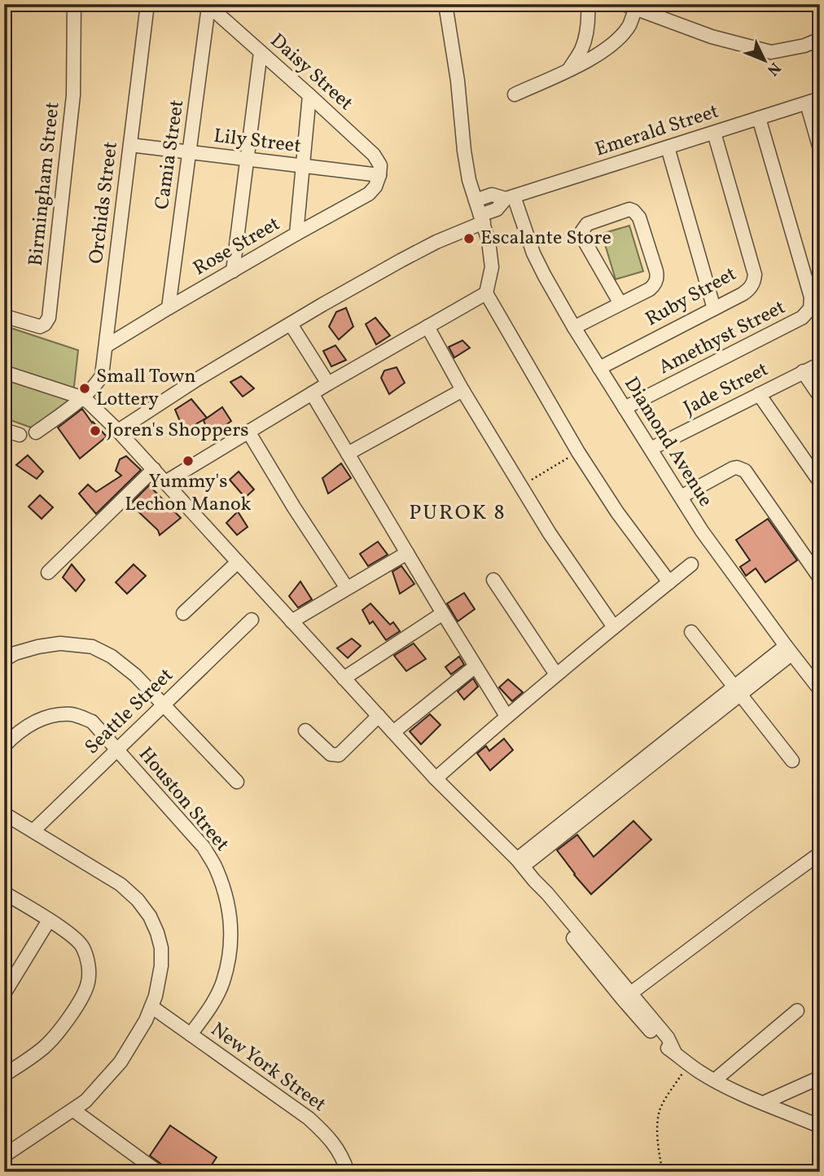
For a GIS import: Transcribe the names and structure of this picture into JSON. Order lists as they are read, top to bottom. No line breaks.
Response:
{"streets":{"street":["Daisy Street","Emerald Street","Lily Street","Camia Street","Birmingham Street","Orchids Street","Rose Street","Ruby Street","Amethyst Street","Jade Street","Diamond Avenue","Seattle Street","Houston Street","New York Street"]},"crossings":[["Daisy Street","Lily Street"],["Daisy Street","Camia Street"],["Daisy Street","Rose Street"],["Emerald Street","Ruby Street"],["Emerald Street","Amethyst Street"],["Emerald Street","Diamond Avenue"],["Lily Street","Camia Street"],["Lily Street","Orchids Street"],["Lily Street","Rose Street"],["Camia Street","Rose Street"],["Orchids Street","Rose Street"],["Ruby Street","Diamond Avenue"],["Amethyst Street","Diamond Avenue"],["Jade Street","Diamond Avenue"],["Seattle Street","Houston Street"],["Houston Street","New York Street"]],"districts":["PUROK 8"],"places":["Escalante Store","Small Town Lottery","Joren's Shoppers","Yummy's Lechon Manok"],"north":"bottom right"}
